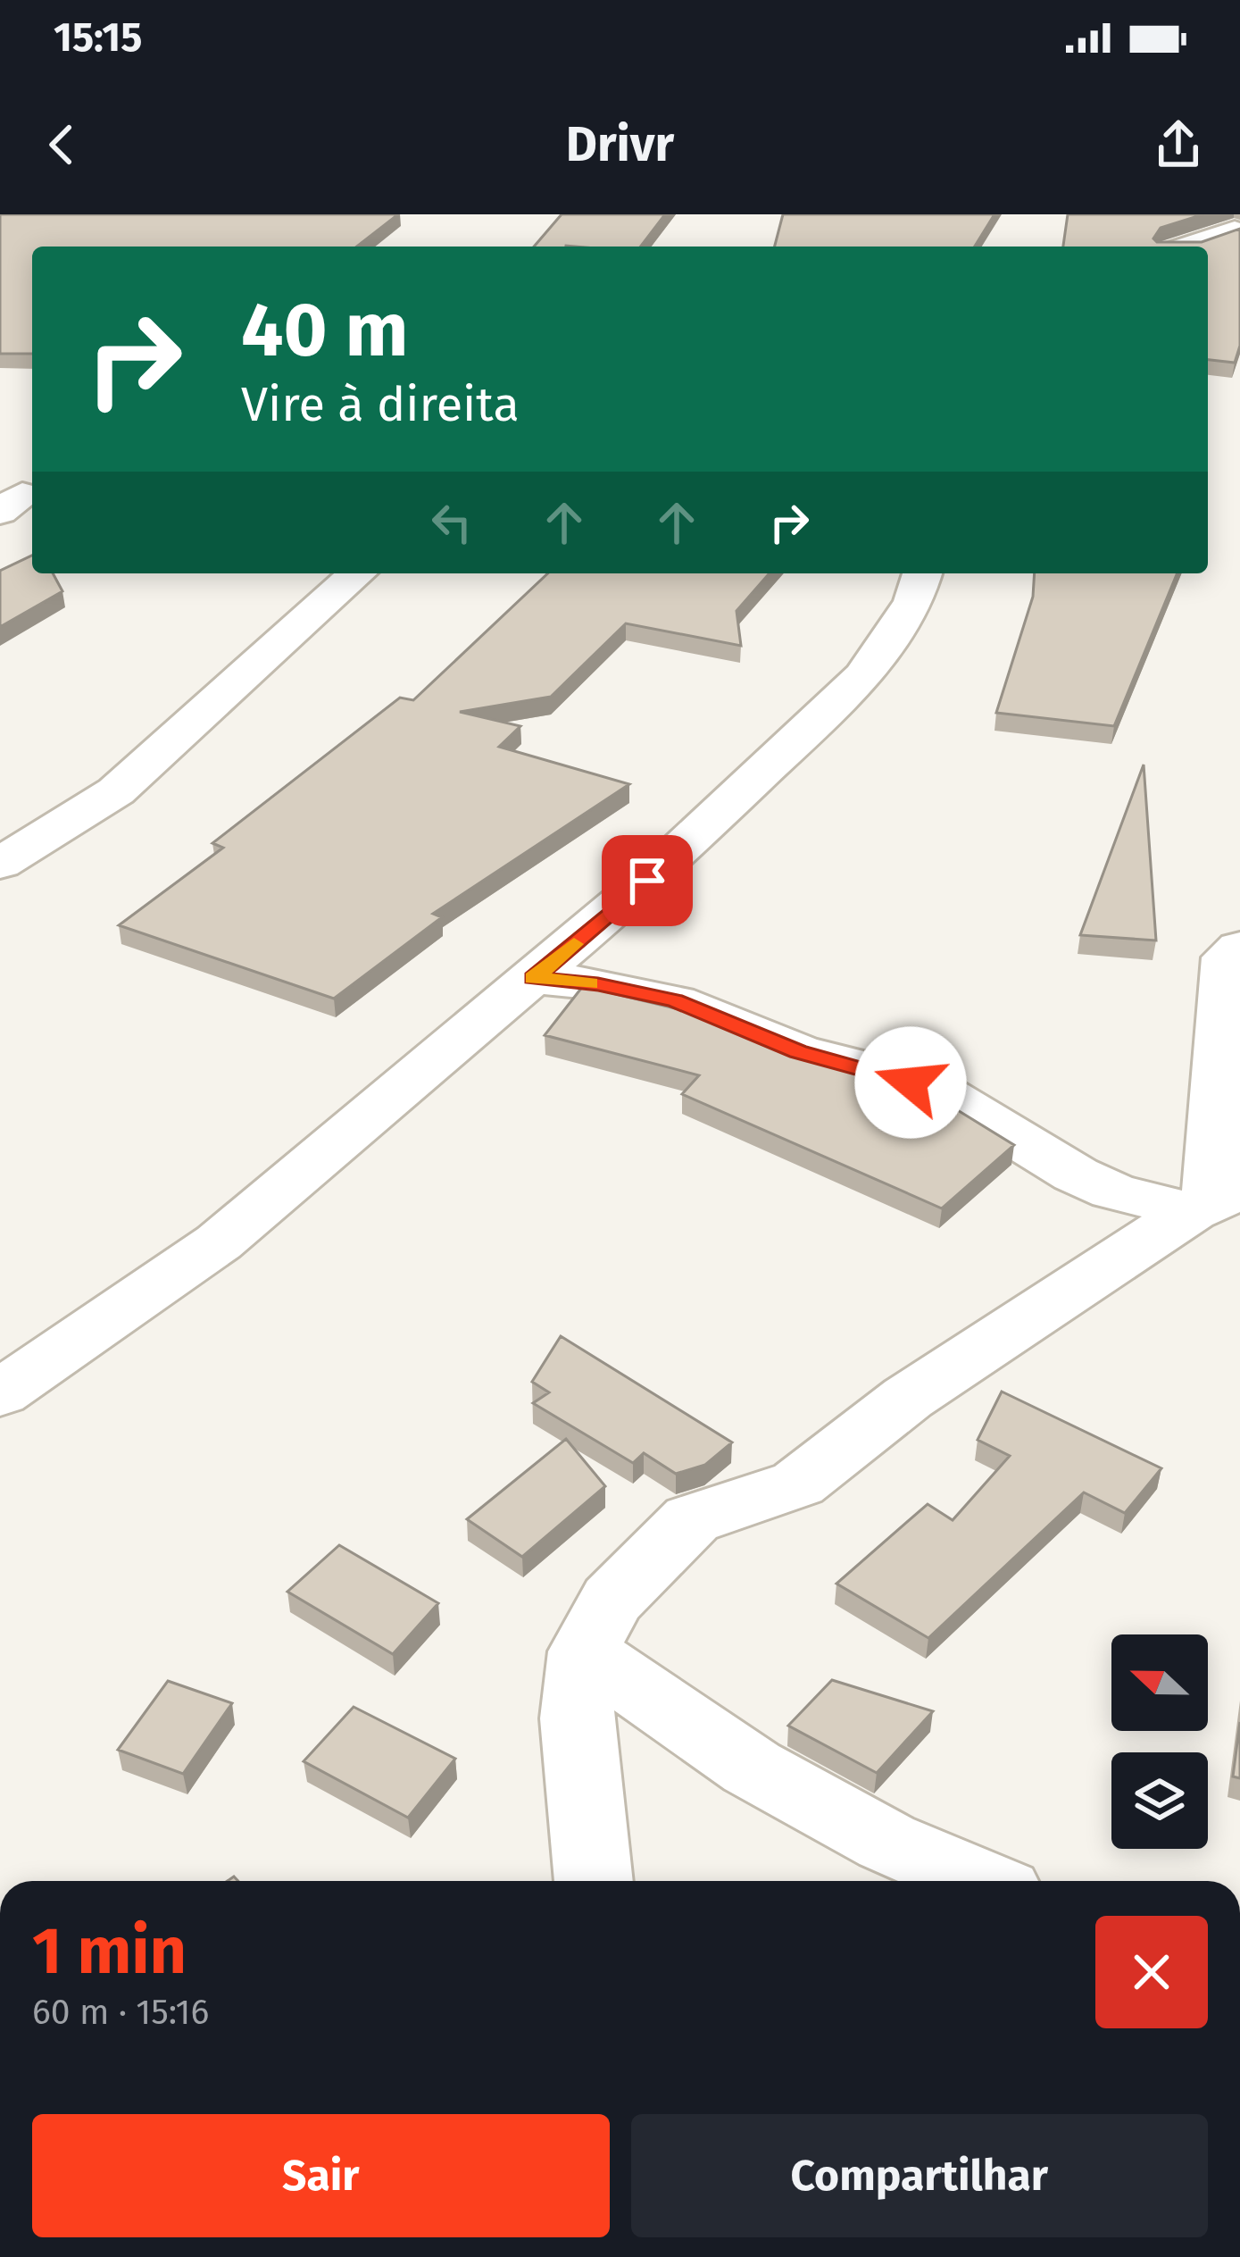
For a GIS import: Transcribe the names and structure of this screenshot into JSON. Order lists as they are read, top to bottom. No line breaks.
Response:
{"north":"left","page":{"status":"15:15","header":"Drivr","turn":["40 m","Vire à direita"],"heading":["1 min","60 m · 15:16"],"buttons":["Sair","Compartilhar"]}}
